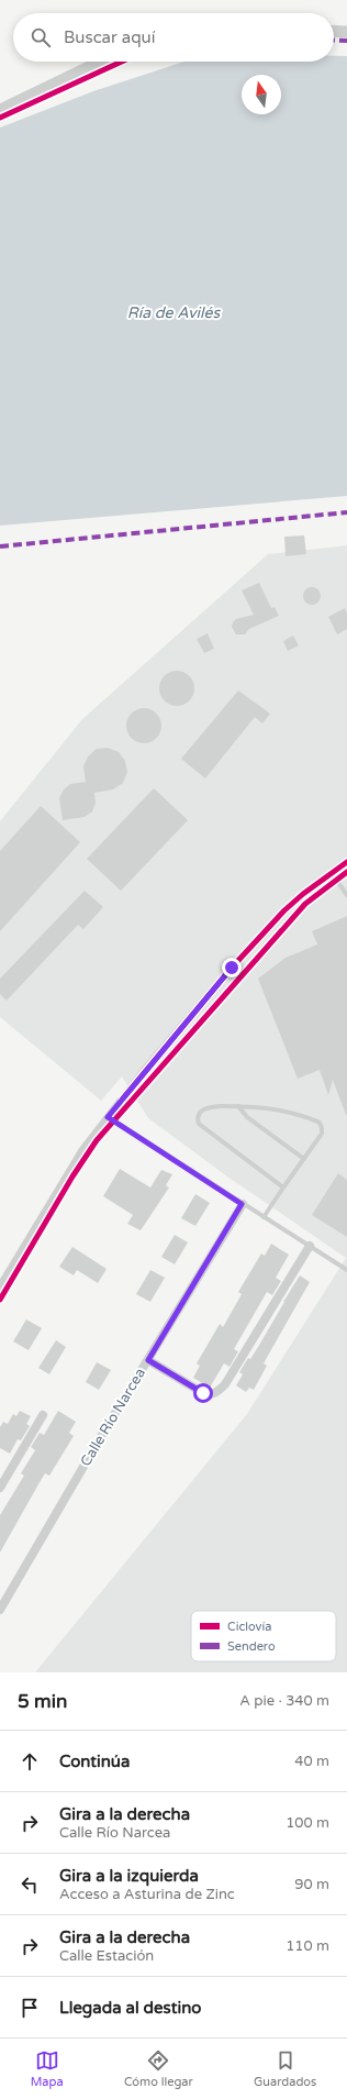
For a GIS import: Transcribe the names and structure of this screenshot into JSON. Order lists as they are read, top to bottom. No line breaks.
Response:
{"streets":{"street":["Calle Río Narcea"]},"water":["Ría de Avilés"],"legend":["Ciclovía","Sendero"],"north":"top","page":{"search":"Buscar aquí","heading":["5 min","A pie · 340 m"],"list":[["Continúa","40 m"],["Gira a la derecha","Calle Río Narcea","100 m"],["Gira a la izquierda","Acceso a Asturina de Zinc","90 m"],["Gira a la derecha","Calle Estación","110 m"],"Llegada al destino"],"nav":["Mapa","Cómo llegar","Guardados"]}}
